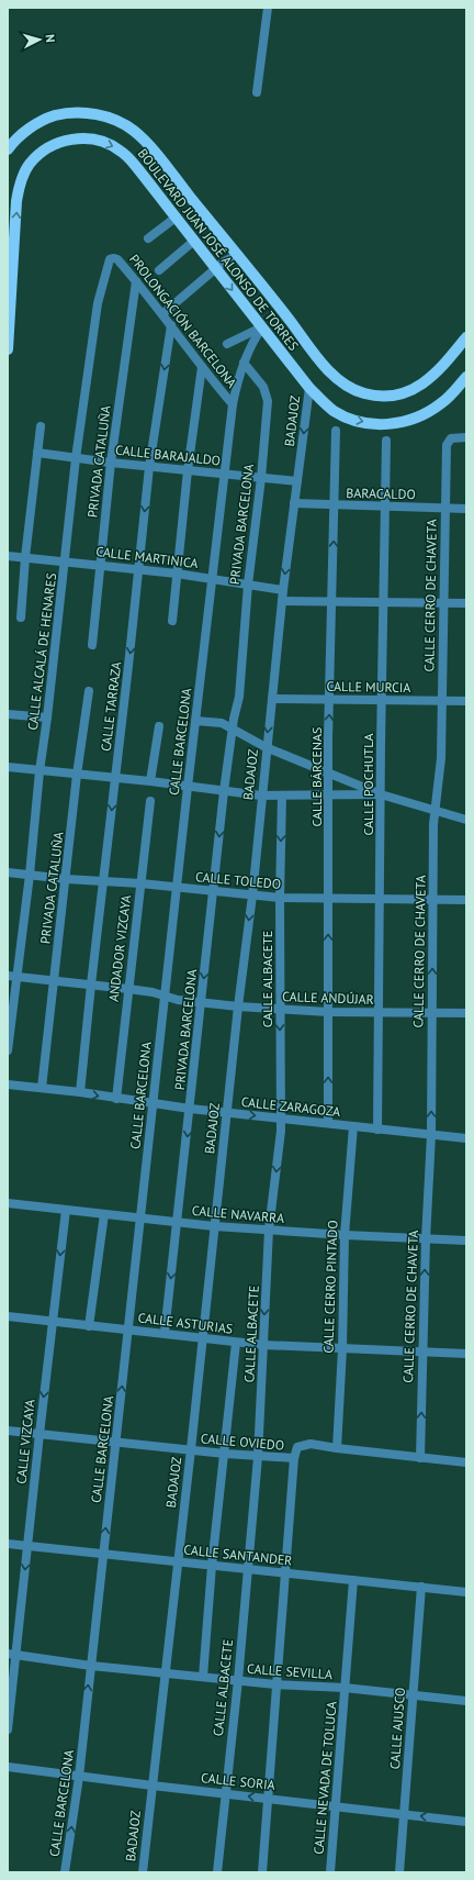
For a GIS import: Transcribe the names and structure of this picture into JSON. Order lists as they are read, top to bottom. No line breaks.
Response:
{"streets":{"main road":["BOULEVARD JUAN JOSÉ ALONSO DE TORRES"],"street":["PROLONGACIÓN BARCELONA","BADAJOZ","CALLE BARAJALDO","PRIVADA CATALUÑA","BARACALDO","PRIVADA BARCELONA","CALLE MARTINICA","CALLE CERRO DE CHAVETA","CALLE ALCALÁ DE HENARES","CALLE MURCIA","CALLE TARRAZA","CALLE BARCELONA","CALLE BÁRCENAS","CALLE POCHUTLA","CALLE TOLEDO","ANDADOR VIZCAYA","CALLE ALBACETE","CALLE ANDÚJAR","CALLE ZARAGOZA","CALLE NAVARRA","CALLE CERRO PINTADO","CALLE ASTURIAS","CALLE VIZCAYA","CALLE OVIEDO","CALLE SANTANDER","CALLE SEVILLA","CALLE AJUSCO","CALLE NEVADA DE TOLUCA","CALLE SORIA"]},"crossings":[["BOULEVARD JUAN JOSÉ ALONSO DE TORRES","BADAJOZ"],["BOULEVARD JUAN JOSÉ ALONSO DE TORRES","CALLE BARCELONA"],["PROLONGACIÓN BARCELONA","PRIVADA CATALUÑA"],["PROLONGACIÓN BARCELONA","CALLE ALCALÁ DE HENARES"],["PROLONGACIÓN BARCELONA","CALLE TARRAZA"],["PROLONGACIÓN BARCELONA","CALLE BARCELONA"],["BADAJOZ","CALLE BARAJALDO"],["BADAJOZ","BARACALDO"],["BADAJOZ","CALLE MARTINICA"],["BADAJOZ","CALLE MURCIA"],["BADAJOZ","CALLE TOLEDO"],["BADAJOZ","CALLE ANDÚJAR"],["BADAJOZ","CALLE ZARAGOZA"],["BADAJOZ","CALLE NAVARRA"],["BADAJOZ","CALLE ASTURIAS"],["BADAJOZ","CALLE OVIEDO"],["BADAJOZ","CALLE SANTANDER"],["BADAJOZ","CALLE SEVILLA"],["BADAJOZ","CALLE SORIA"],["CALLE BARAJALDO","PRIVADA CATALUÑA"],["CALLE BARAJALDO","PRIVADA BARCELONA"],["CALLE BARAJALDO","CALLE ALCALÁ DE HENARES"],["CALLE BARAJALDO","CALLE TARRAZA"],["CALLE BARAJALDO","CALLE BARCELONA"],["PRIVADA CATALUÑA","CALLE MARTINICA"],["PRIVADA CATALUÑA","CALLE TOLEDO"],["PRIVADA CATALUÑA","CALLE ANDÚJAR"],["PRIVADA CATALUÑA","CALLE ZARAGOZA"],["BARACALDO","CALLE CERRO DE CHAVETA"],["BARACALDO","CALLE BÁRCENAS"],["BARACALDO","CALLE POCHUTLA"],["PRIVADA BARCELONA","CALLE MARTINICA"],["PRIVADA BARCELONA","CALLE BARCELONA"],["PRIVADA BARCELONA","CALLE TOLEDO"],["PRIVADA BARCELONA","CALLE ANDÚJAR"],["PRIVADA BARCELONA","CALLE ZARAGOZA"],["PRIVADA BARCELONA","CALLE NAVARRA"],["PRIVADA BARCELONA","CALLE ASTURIAS"],["CALLE MARTINICA","CALLE ALCALÁ DE HENARES"],["CALLE MARTINICA","CALLE TARRAZA"],["CALLE MARTINICA","CALLE BARCELONA"],["CALLE CERRO DE CHAVETA","CALLE MURCIA"],["CALLE CERRO DE CHAVETA","CALLE TOLEDO"],["CALLE CERRO DE CHAVETA","CALLE ANDÚJAR"],["CALLE CERRO DE CHAVETA","CALLE ZARAGOZA"],["CALLE CERRO DE CHAVETA","CALLE NAVARRA"],["CALLE CERRO DE CHAVETA","CALLE ASTURIAS"],["CALLE CERRO DE CHAVETA","CALLE OVIEDO"],["CALLE ALCALÁ DE HENARES","CALLE TOLEDO"],["CALLE ALCALÁ DE HENARES","CALLE ANDÚJAR"],["CALLE MURCIA","CALLE BÁRCENAS"],["CALLE MURCIA","CALLE POCHUTLA"],["CALLE TARRAZA","CALLE TOLEDO"],["CALLE TARRAZA","CALLE ANDÚJAR"],["CALLE TARRAZA","CALLE ZARAGOZA"],["CALLE BARCELONA","CALLE TOLEDO"],["CALLE BARCELONA","CALLE ANDÚJAR"],["CALLE BARCELONA","CALLE ZARAGOZA"],["CALLE BARCELONA","CALLE NAVARRA"],["CALLE BARCELONA","CALLE ASTURIAS"],["CALLE BARCELONA","CALLE OVIEDO"],["CALLE BARCELONA","CALLE SANTANDER"],["CALLE BARCELONA","CALLE SEVILLA"],["CALLE BARCELONA","CALLE SORIA"],["CALLE BÁRCENAS","CALLE TOLEDO"],["CALLE BÁRCENAS","CALLE ANDÚJAR"],["CALLE BÁRCENAS","CALLE ZARAGOZA"],["CALLE POCHUTLA","CALLE TOLEDO"],["CALLE POCHUTLA","CALLE ANDÚJAR"],["CALLE POCHUTLA","CALLE ZARAGOZA"],["CALLE TOLEDO","ANDADOR VIZCAYA"],["CALLE TOLEDO","CALLE ALBACETE"],["ANDADOR VIZCAYA","CALLE ANDÚJAR"],["ANDADOR VIZCAYA","CALLE ZARAGOZA"],["CALLE ALBACETE","CALLE ANDÚJAR"],["CALLE ALBACETE","CALLE ZARAGOZA"],["CALLE ALBACETE","CALLE NAVARRA"],["CALLE ALBACETE","CALLE ASTURIAS"],["CALLE ALBACETE","CALLE OVIEDO"],["CALLE ALBACETE","CALLE SANTANDER"],["CALLE ALBACETE","CALLE SEVILLA"],["CALLE ALBACETE","CALLE SORIA"],["CALLE ZARAGOZA","CALLE CERRO PINTADO"],["CALLE NAVARRA","CALLE CERRO PINTADO"],["CALLE NAVARRA","CALLE VIZCAYA"],["CALLE CERRO PINTADO","CALLE ASTURIAS"],["CALLE CERRO PINTADO","CALLE OVIEDO"],["CALLE ASTURIAS","CALLE VIZCAYA"],["CALLE VIZCAYA","CALLE OVIEDO"],["CALLE VIZCAYA","CALLE SANTANDER"],["CALLE VIZCAYA","CALLE SEVILLA"],["CALLE SANTANDER","CALLE AJUSCO"],["CALLE SANTANDER","CALLE NEVADA DE TOLUCA"],["CALLE SEVILLA","CALLE AJUSCO"],["CALLE SEVILLA","CALLE NEVADA DE TOLUCA"],["CALLE AJUSCO","CALLE SORIA"],["CALLE NEVADA DE TOLUCA","CALLE SORIA"]],"one_way":["PRIVADA BARCELONA","CALLE CERRO DE CHAVETA","CALLE BÁRCENAS","CALLE ALBACETE"],"north":"right"}
